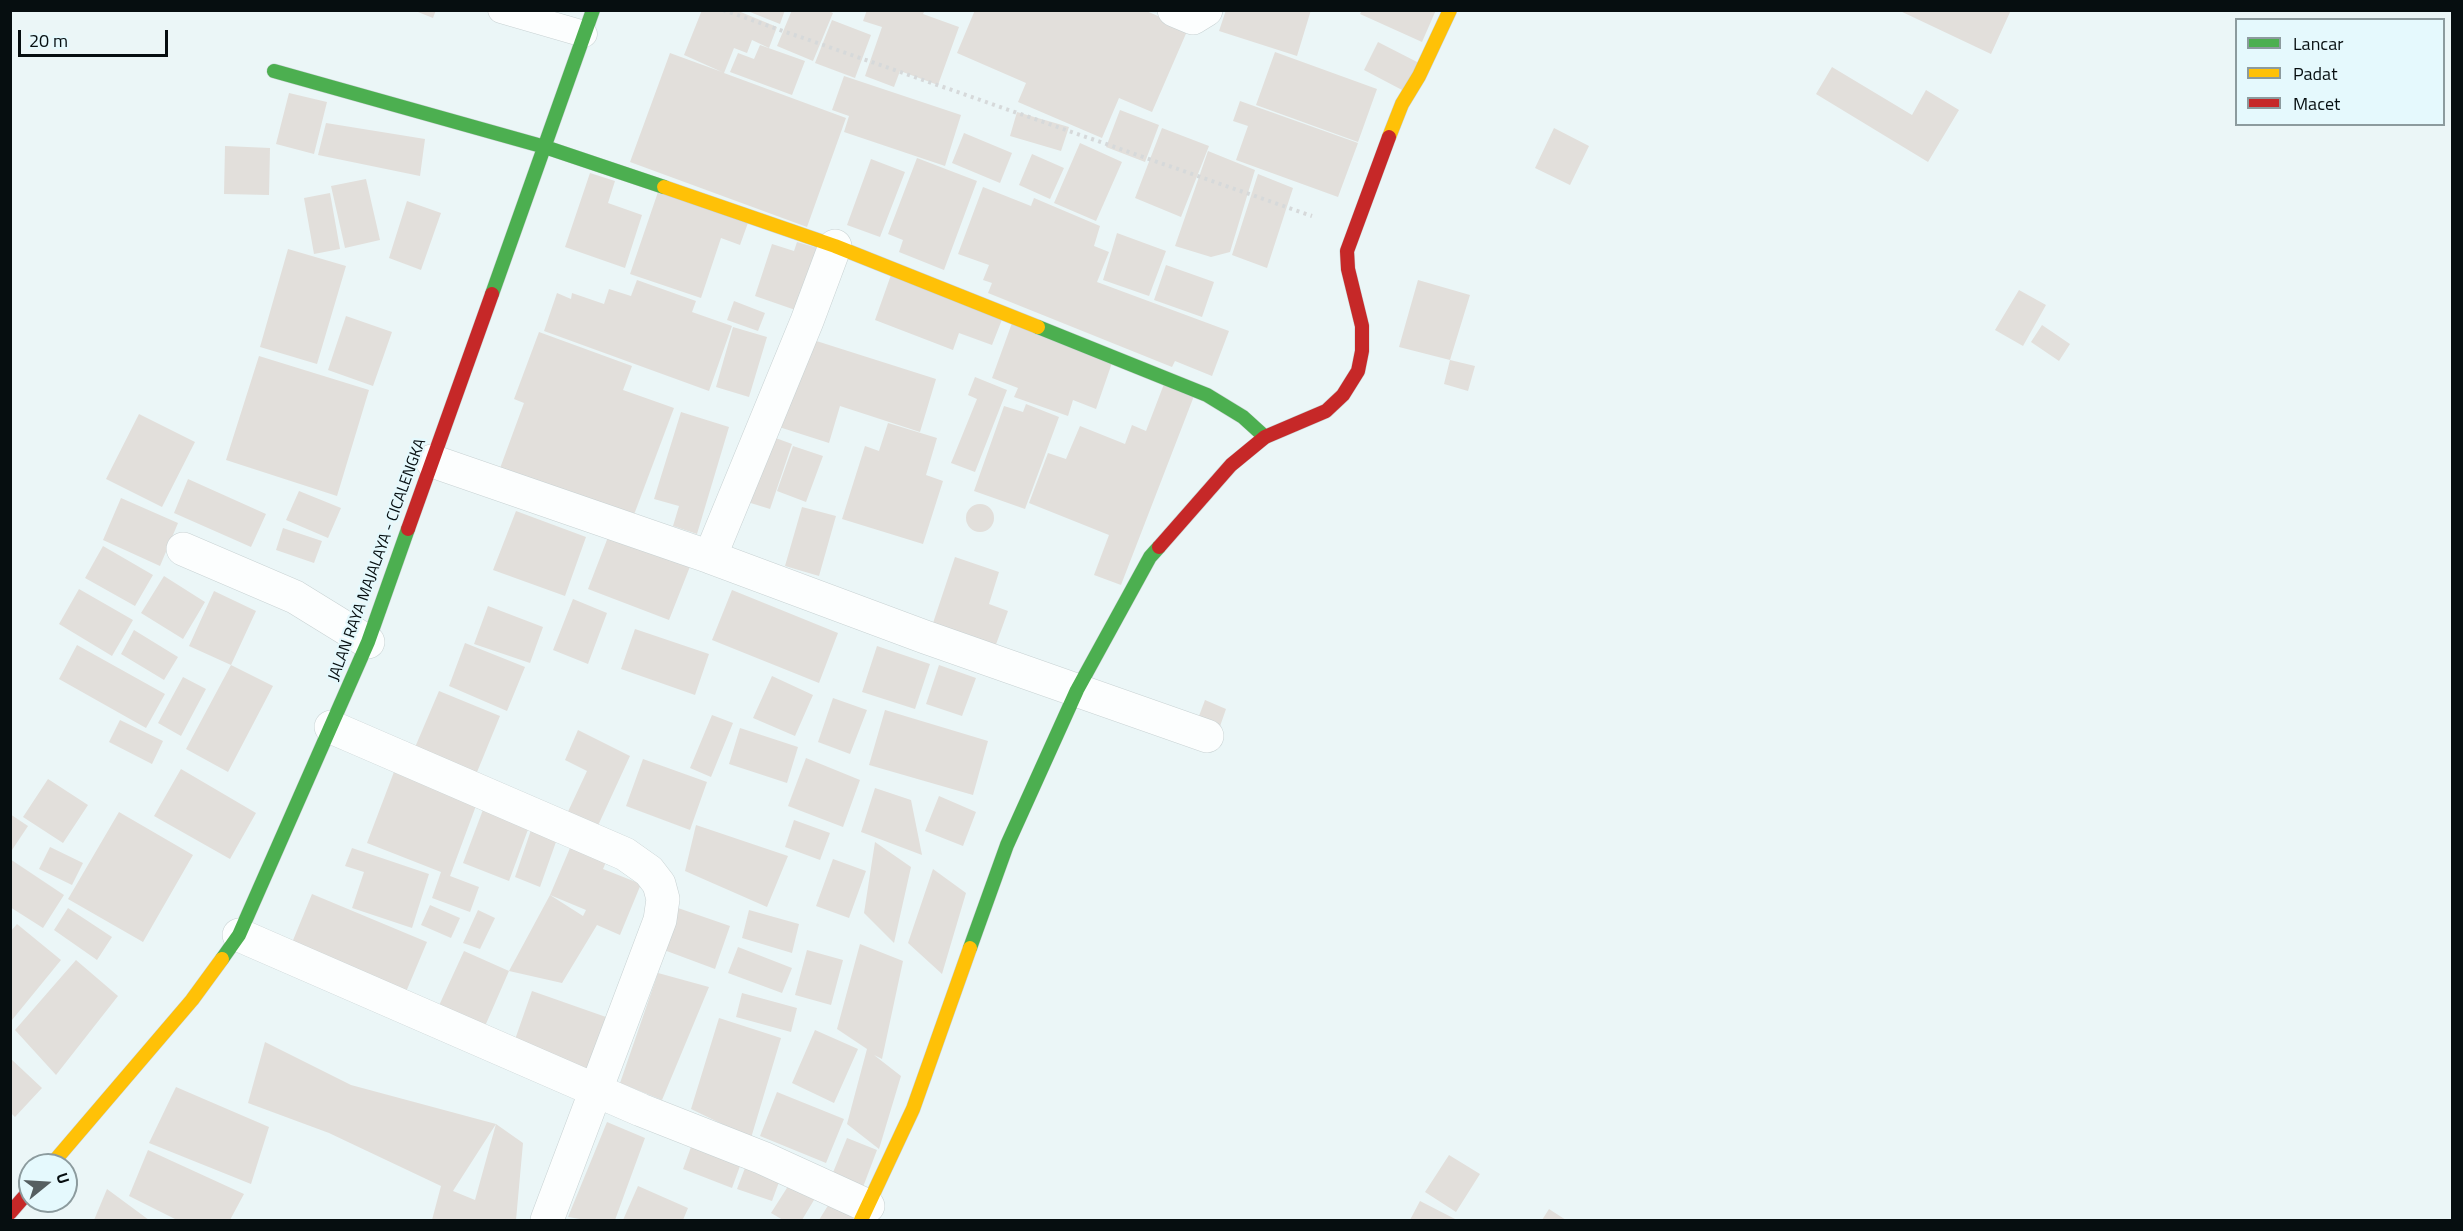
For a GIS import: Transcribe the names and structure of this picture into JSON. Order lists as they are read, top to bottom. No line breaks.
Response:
{"streets":{"street":["JALAN RAYA MAJALAYA - CICALENGKA"]},"legend":["Lancar","Padat","Macet"],"scale_bar":"20 m","north":"right"}
